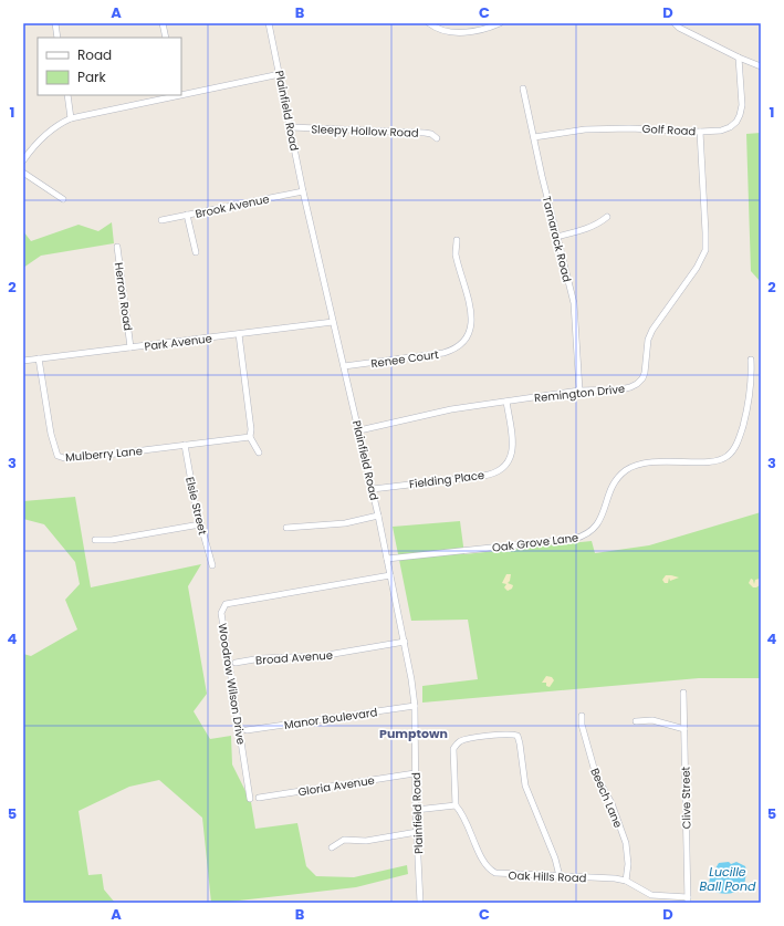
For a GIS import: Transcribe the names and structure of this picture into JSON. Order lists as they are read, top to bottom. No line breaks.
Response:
{"streets":{"street":["Plainfield Road","Golf Road","Sleepy Hollow Road","Brook Avenue","Tamarack Road","Herron Road","Park Avenue","Renee Court","Remington Drive","Mulberry Lane","Fielding Place","Elsie Street","Oak Grove Lane","Broad Avenue","Woodrow Wilson Drive","Manor Boulevard","Gloria Avenue","Beech Lane","Clive Street","Oak Hills Road"]},"crossings":[["Plainfield Road","Sleepy Hollow Road"],["Plainfield Road","Brook Avenue"],["Plainfield Road","Park Avenue"],["Plainfield Road","Renee Court"],["Plainfield Road","Remington Drive"],["Plainfield Road","Fielding Place"],["Plainfield Road","Oak Grove Lane"],["Plainfield Road","Broad Avenue"],["Plainfield Road","Woodrow Wilson Drive"],["Plainfield Road","Manor Boulevard"],["Plainfield Road","Gloria Avenue"],["Golf Road","Tamarack Road"],["Golf Road","Remington Drive"],["Tamarack Road","Remington Drive"],["Herron Road","Park Avenue"],["Park Avenue","Mulberry Lane"],["Remington Drive","Fielding Place"],["Mulberry Lane","Elsie Street"],["Beech Lane","Oak Hills Road"],["Clive Street","Oak Hills Road"]],"districts":["Pumptown"],"water":["Lucille Ball Pond"],"legend":["Road","Park"],"grid":{"columns":["A","B","C","D"],"rows":["1","2","3","4","5"]}}
